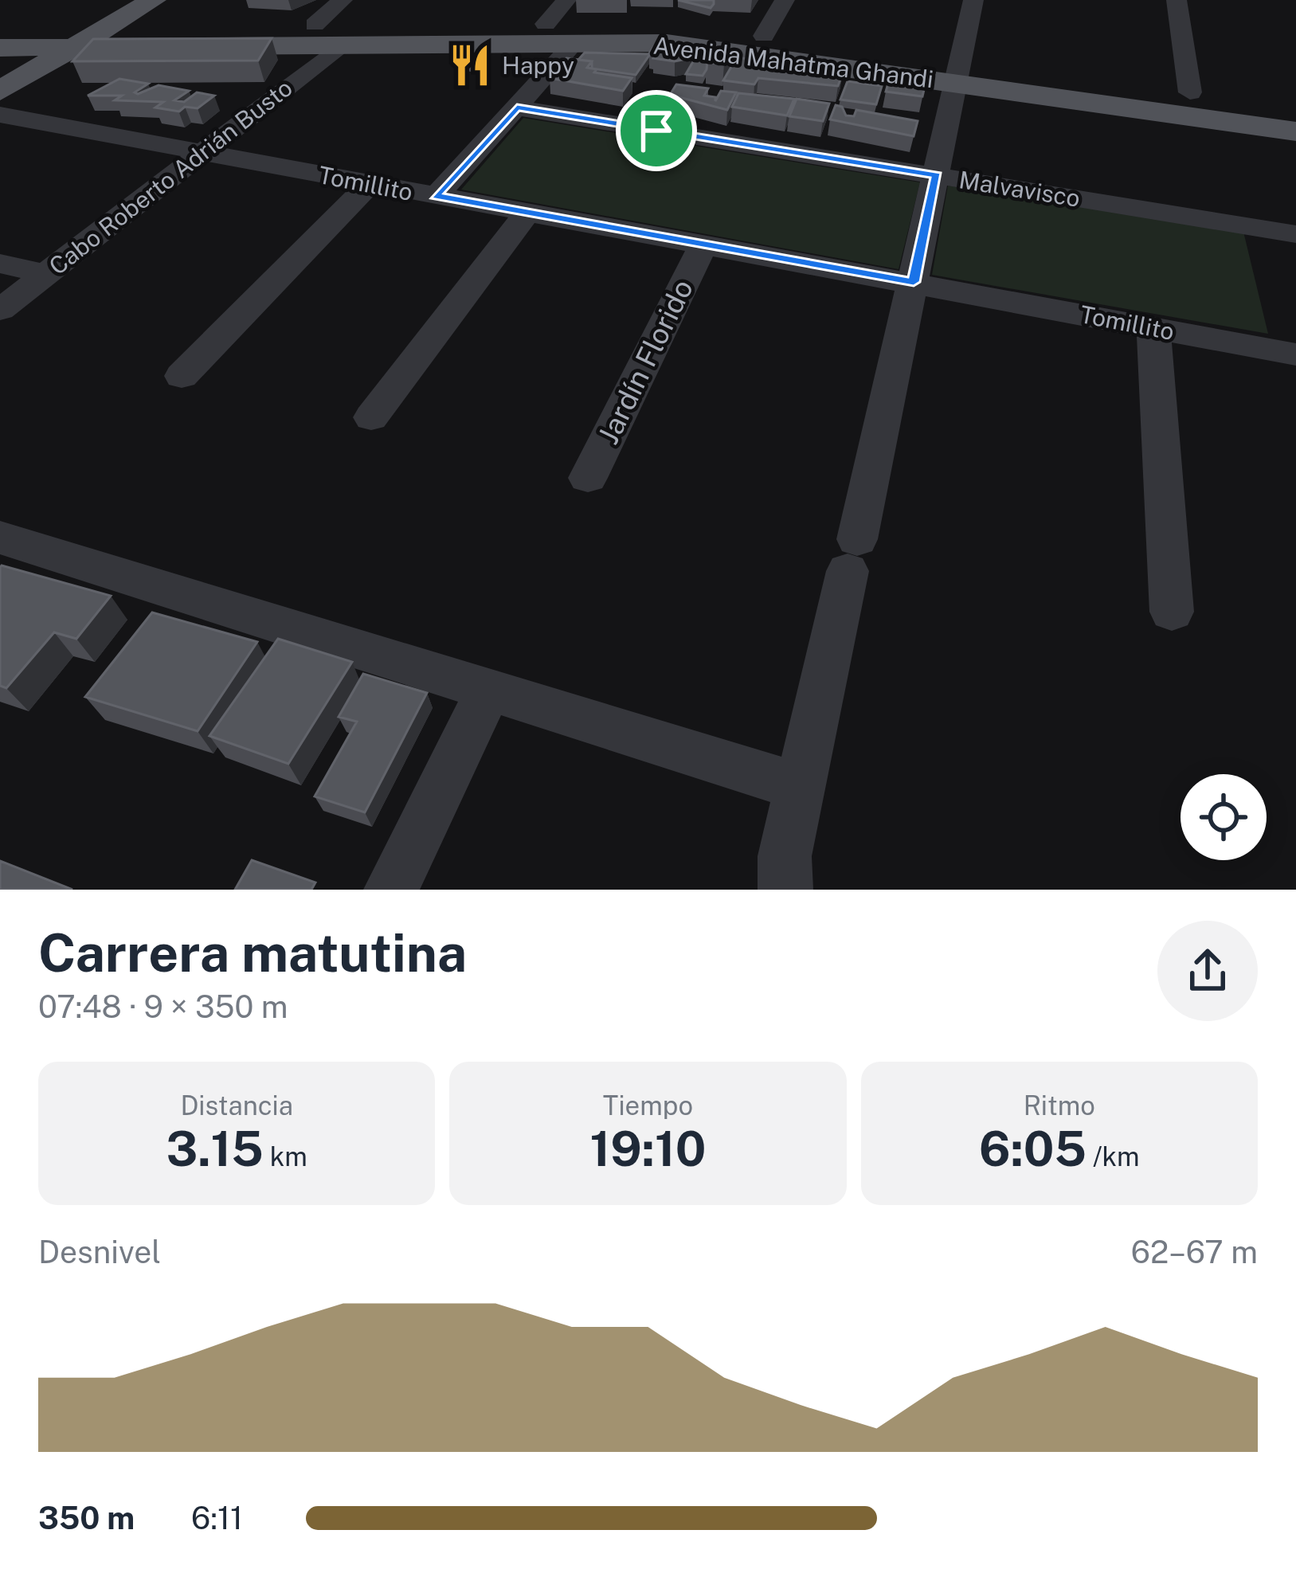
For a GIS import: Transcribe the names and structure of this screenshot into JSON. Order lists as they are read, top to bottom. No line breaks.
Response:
{"streets":{"main road":["Avenida Mahatma Ghandi"],"street":["Cabo Roberto Adrián Busto","Tomillito","Malvavisco","Jardín Florido"]},"crossings":[["Avenida Mahatma Ghandi","Cabo Roberto Adrián Busto"],["Cabo Roberto Adrián Busto","Tomillito"],["Tomillito","Jardín Florido"]],"places":{"restaurant":["Happy"]},"page":{"heading":["Carrera matutina","07:48 · 9 × 350 m"],"stats":[["Distancia","3.15 km"],["Tiempo","19:10"],["Ritmo","6:05 /km"]],"chart":["Desnivel","62–67 m"],"list":[{"name":"350 m","note":"6:11"}]}}
